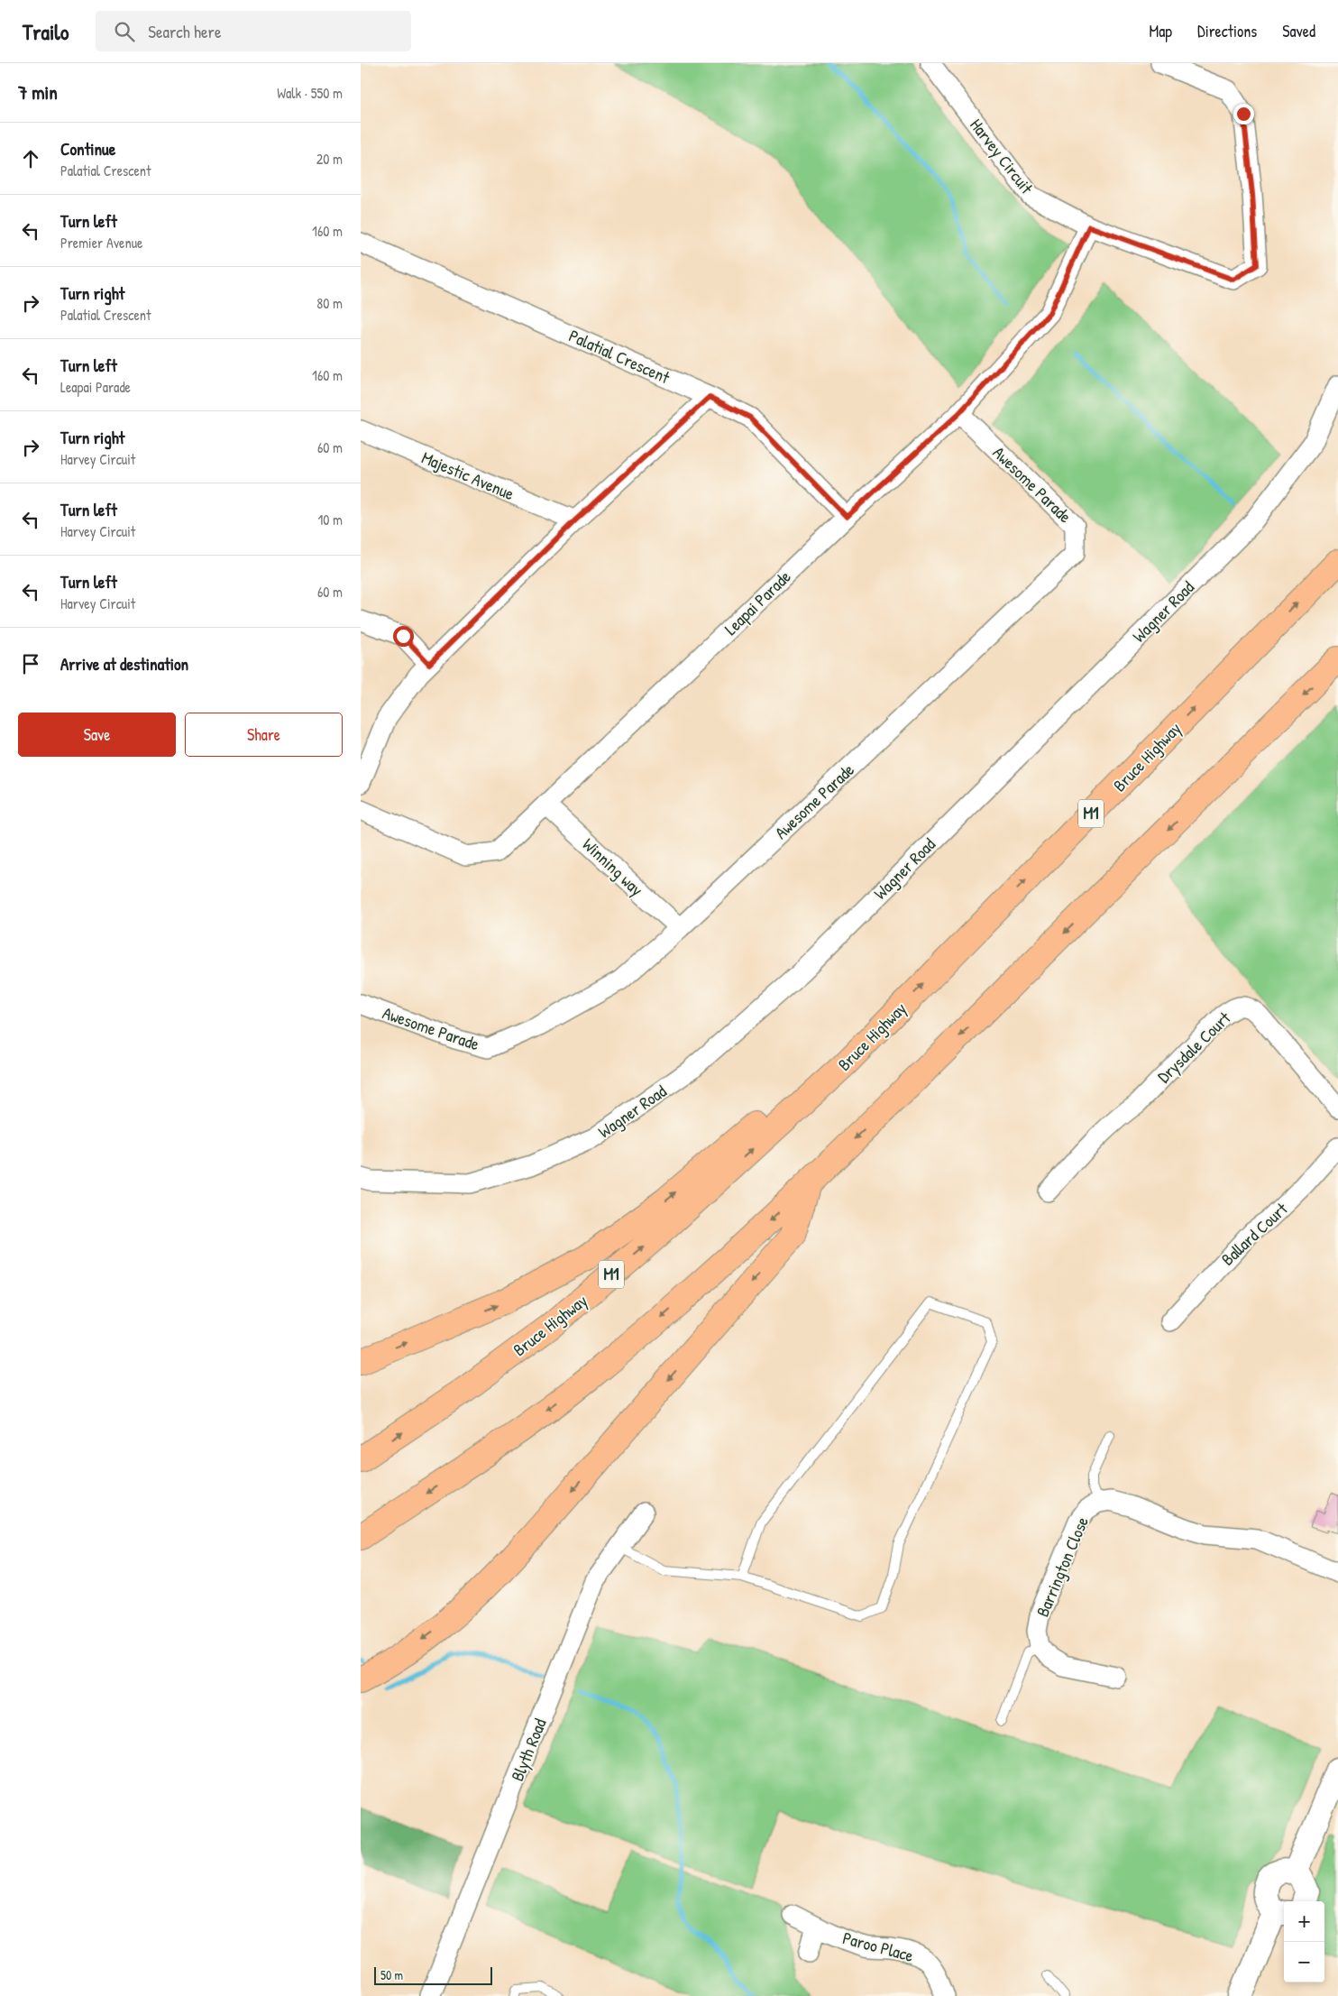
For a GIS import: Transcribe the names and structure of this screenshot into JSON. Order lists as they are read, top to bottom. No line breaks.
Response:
{"streets":{"highway":["Bruce Highway","M1"],"street":["Harvey Circuit","Palatial Crescent","Majestic Avenue","Awesome Parade","Leapai Parade","Wagner Road","Winning way","Drysdale Court","Ballard Court","Barrington Close","Blyth Road","Paroo Place"]},"crossings":[["Harvey Circuit","Leapai Parade"],["Palatial Crescent","Leapai Parade"],["Awesome Parade","Leapai Parade"],["Awesome Parade","Winning way"],["Leapai Parade","Winning way"]],"scale_bar":"50 m","page":{"header":"Trailo","search":"Search here","nav":["Map","Directions","Saved"],"heading":["7 min","Walk · 550 m"],"list":[["Continue","Palatial Crescent","20 m"],["Turn left","Premier Avenue","160 m"],["Turn right","Palatial Crescent","80 m"],["Turn left","Leapai Parade","160 m"],["Turn right","Harvey Circuit","60 m"],["Turn left","Harvey Circuit","10 m"],["Turn left","Harvey Circuit","60 m"],"Arrive at destination"],"buttons":["Save","Share"],"map_buttons":["+","−"],"scale":"50 m"}}
